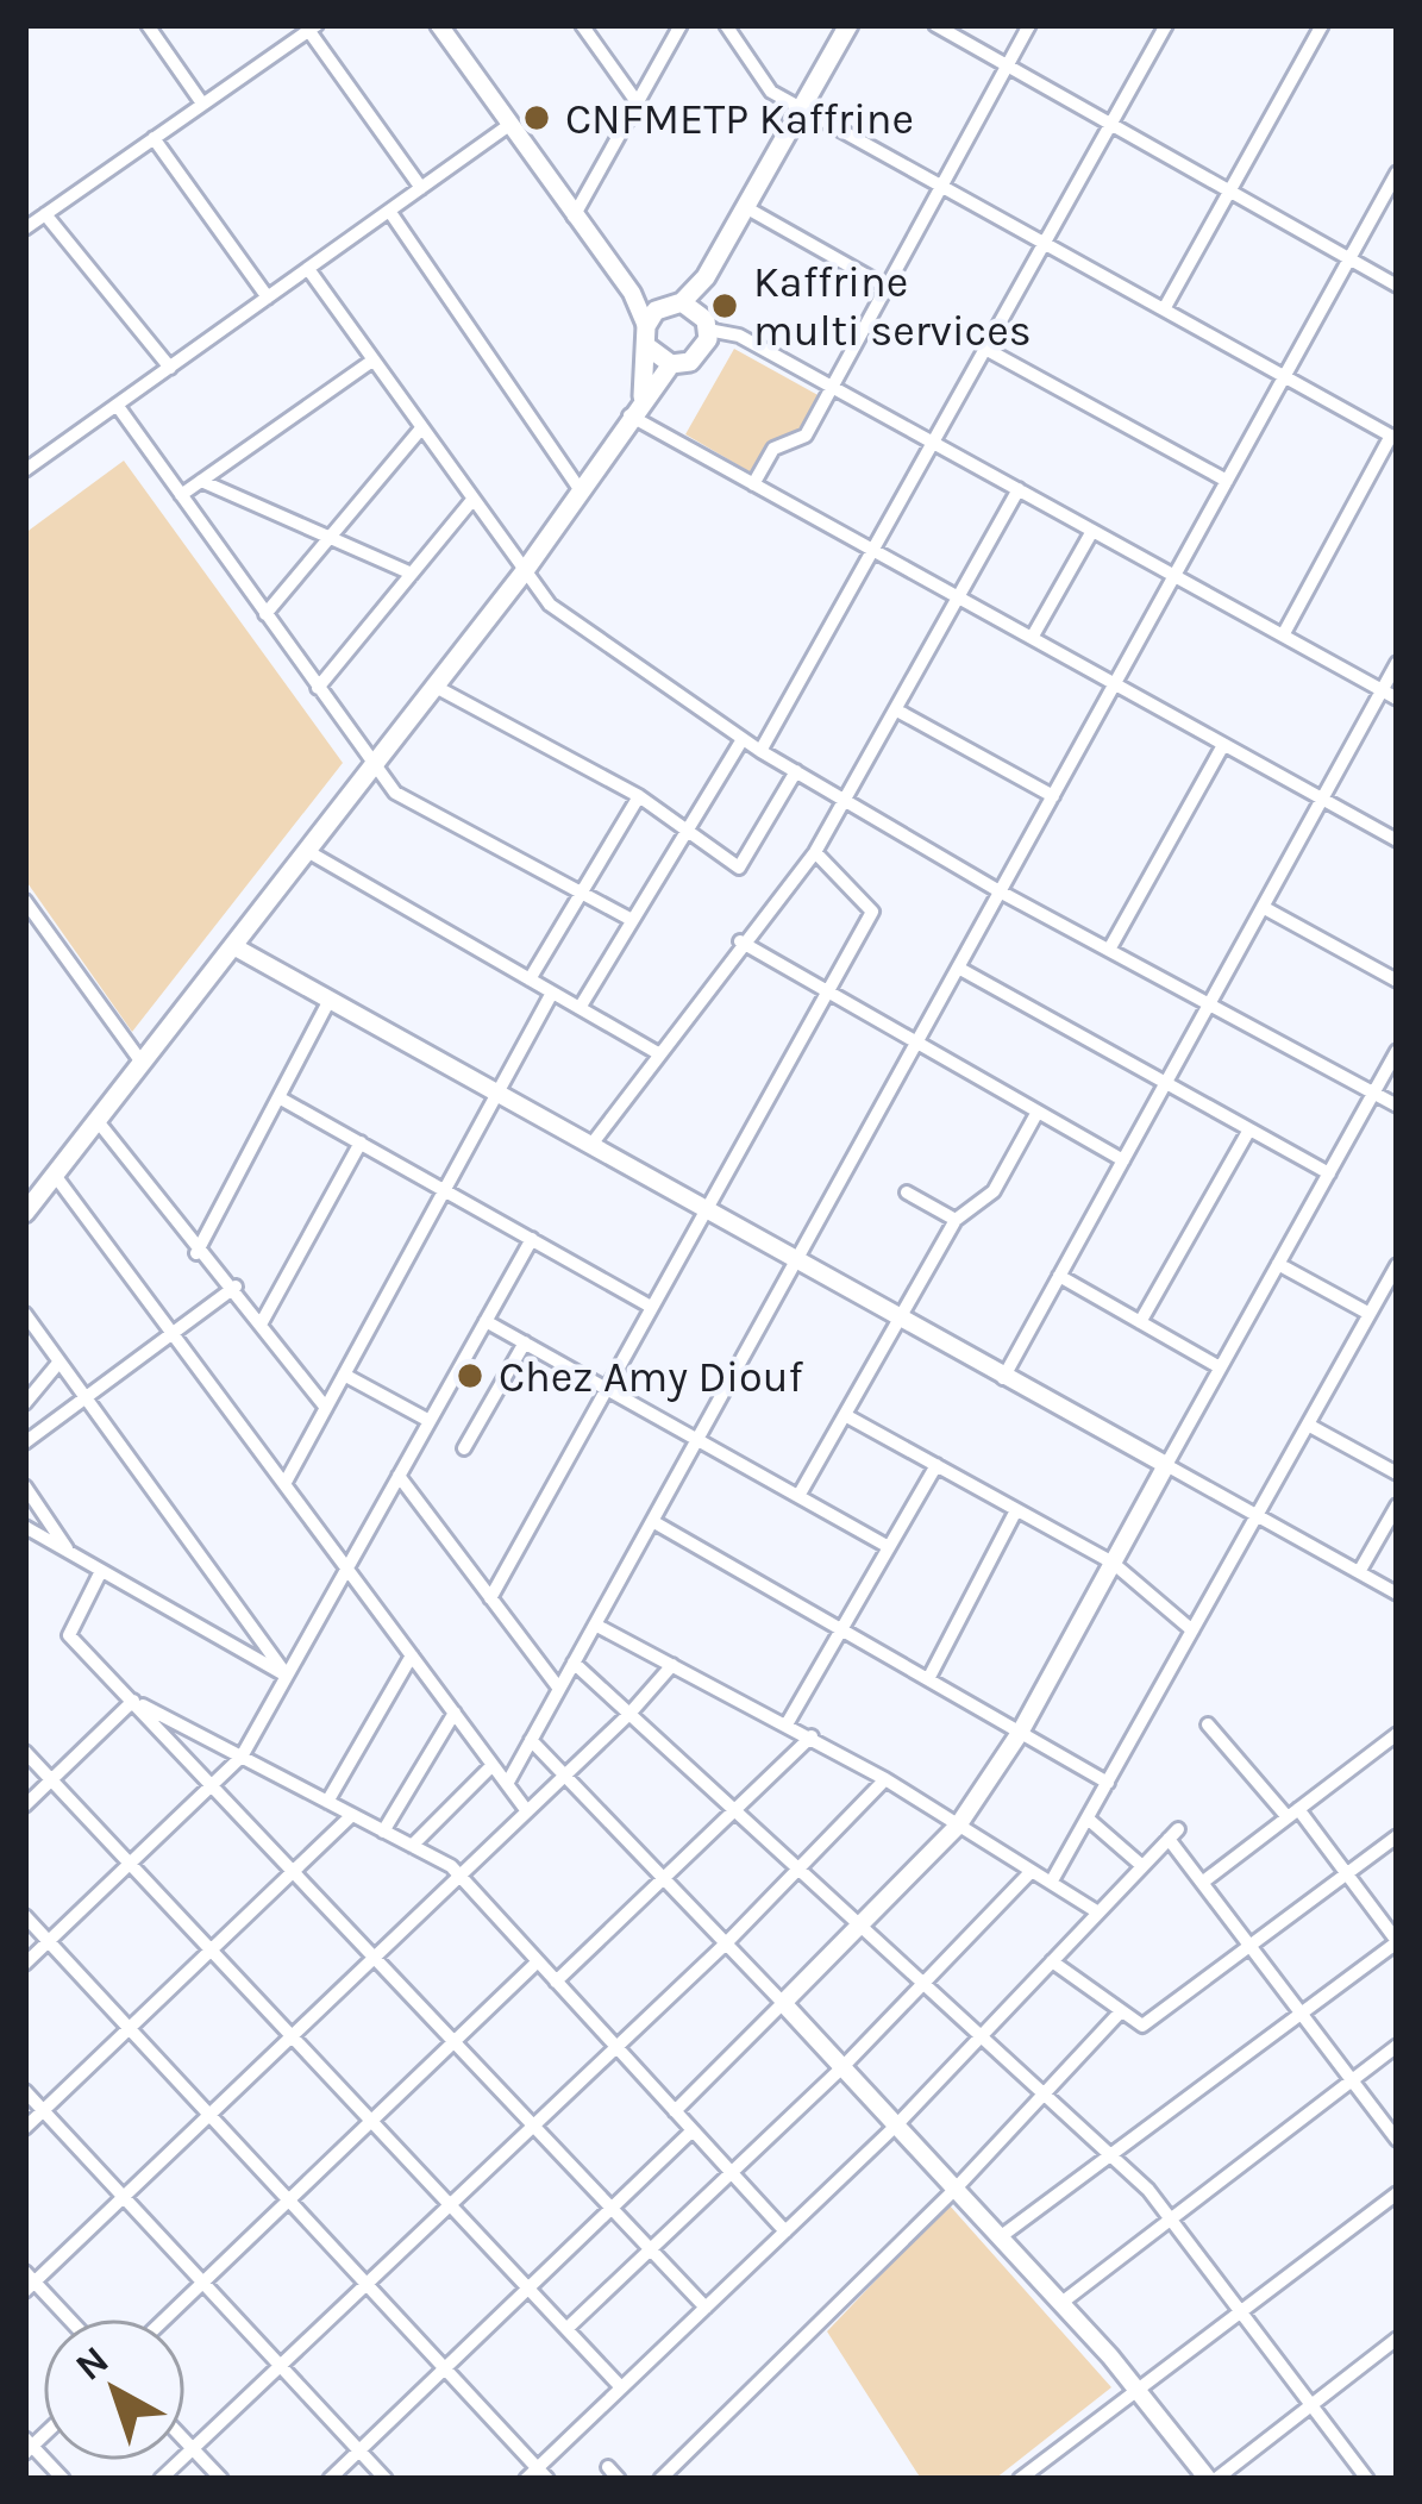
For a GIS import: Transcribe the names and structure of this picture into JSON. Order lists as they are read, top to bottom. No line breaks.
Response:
{"places":["CNFMETP Kaffrine","Kaffrine multi services","Chez Amy Diouf"],"north":"top left"}
